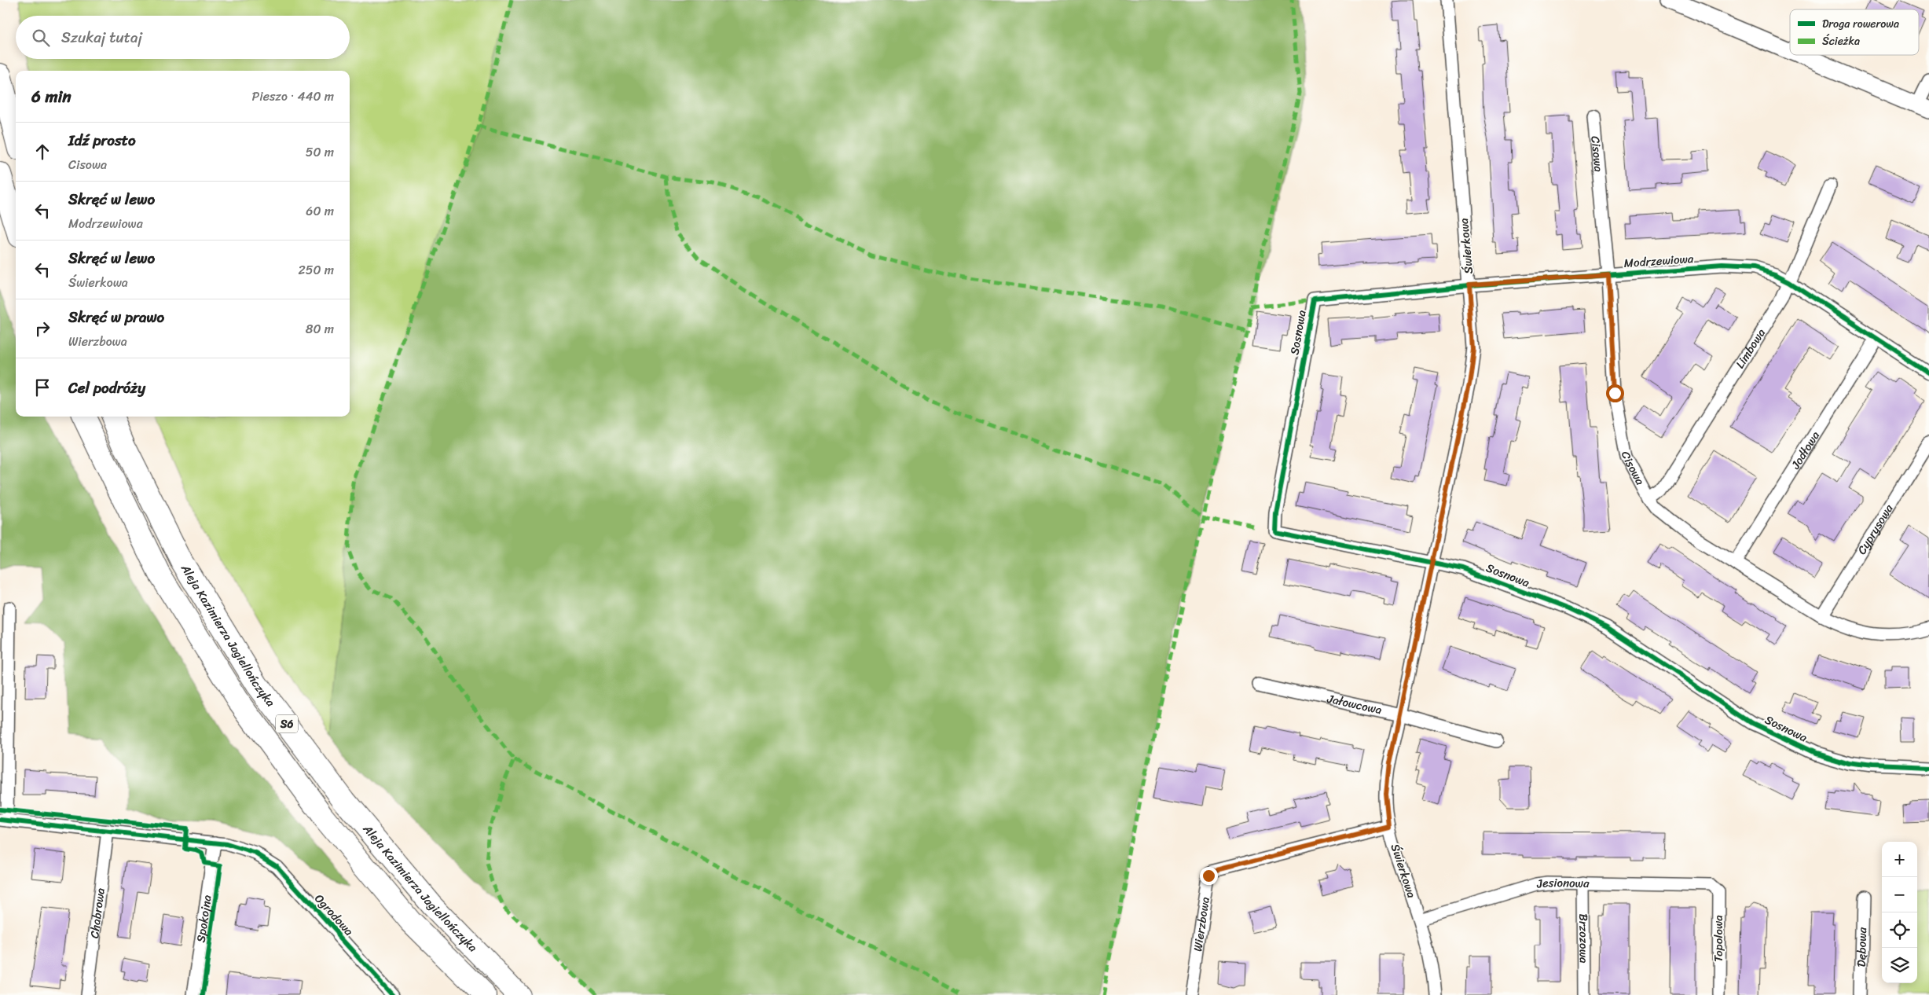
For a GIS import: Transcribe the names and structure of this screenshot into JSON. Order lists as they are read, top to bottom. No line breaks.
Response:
{"streets":{"highway":["Aleja Kazimierza Jagiellończyka","S6"],"street":["Cisowa","Świerkowa","Modrzewiowa","Sosnowa","Limbowa","Jodłowa","Cyprysowa","Jałowcowa","Jesionowa","Chabrowa","Ogrodowa","Spokojna","Wierzbowa","Topolowa","Brzozowa","Dębowa"]},"crossings":[["Cisowa","Modrzewiowa"],["Cisowa","Limbowa"],["Cisowa","Jodłowa"],["Cisowa","Cyprysowa"],["Świerkowa","Modrzewiowa"],["Świerkowa","Sosnowa"],["Świerkowa","Jałowcowa"],["Świerkowa","Jesionowa"],["Świerkowa","Wierzbowa"],["Modrzewiowa","Sosnowa"],["Modrzewiowa","Limbowa"],["Modrzewiowa","Jodłowa"],["Jesionowa","Topolowa"],["Jesionowa","Brzozowa"],["Ogrodowa","Spokojna"]],"legend":["Droga rowerowa","Ścieżka"],"page":{"search":"Szukaj tutaj","heading":["6 min","Pieszo · 440 m"],"list":[["Idź prosto","Cisowa","50 m"],["Skręć w lewo","Modrzewiowa","60 m"],["Skręć w lewo","Świerkowa","250 m"],["Skręć w prawo","Wierzbowa","80 m"],"Cel podróży"],"map_buttons":["+","−"]}}
